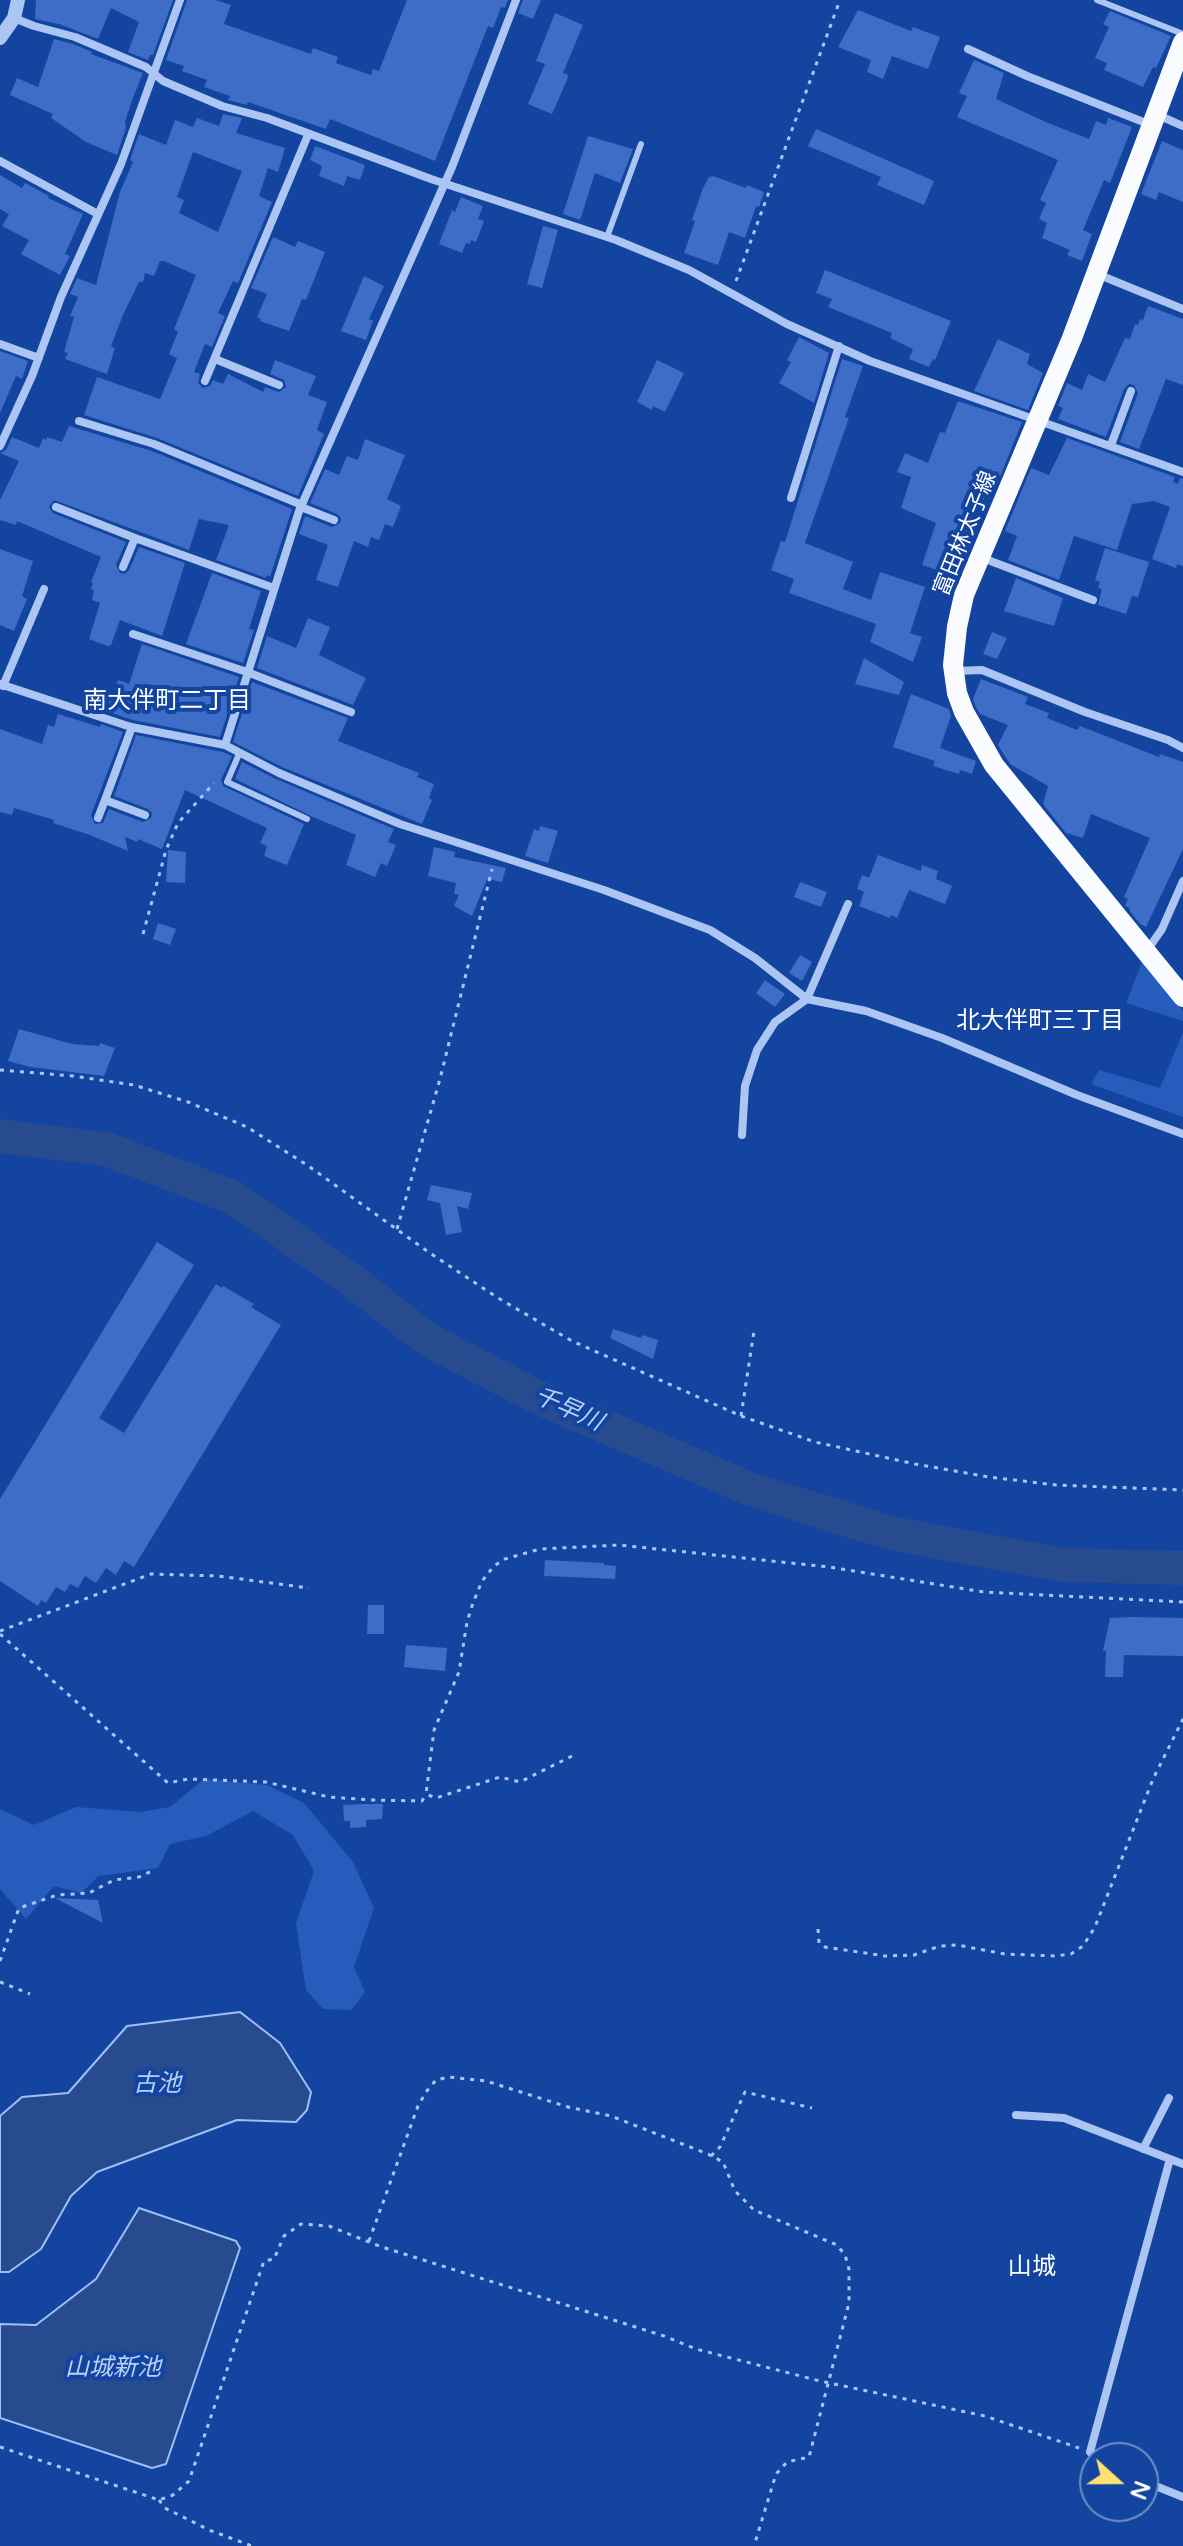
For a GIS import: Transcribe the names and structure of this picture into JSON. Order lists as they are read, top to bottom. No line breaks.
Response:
{"streets":{"main road":["富田林太子線"]},"districts":["南大伴町二丁目","北大伴町三丁目","山城"],"water":["千早川","古池","山城新池"],"north":"right"}
